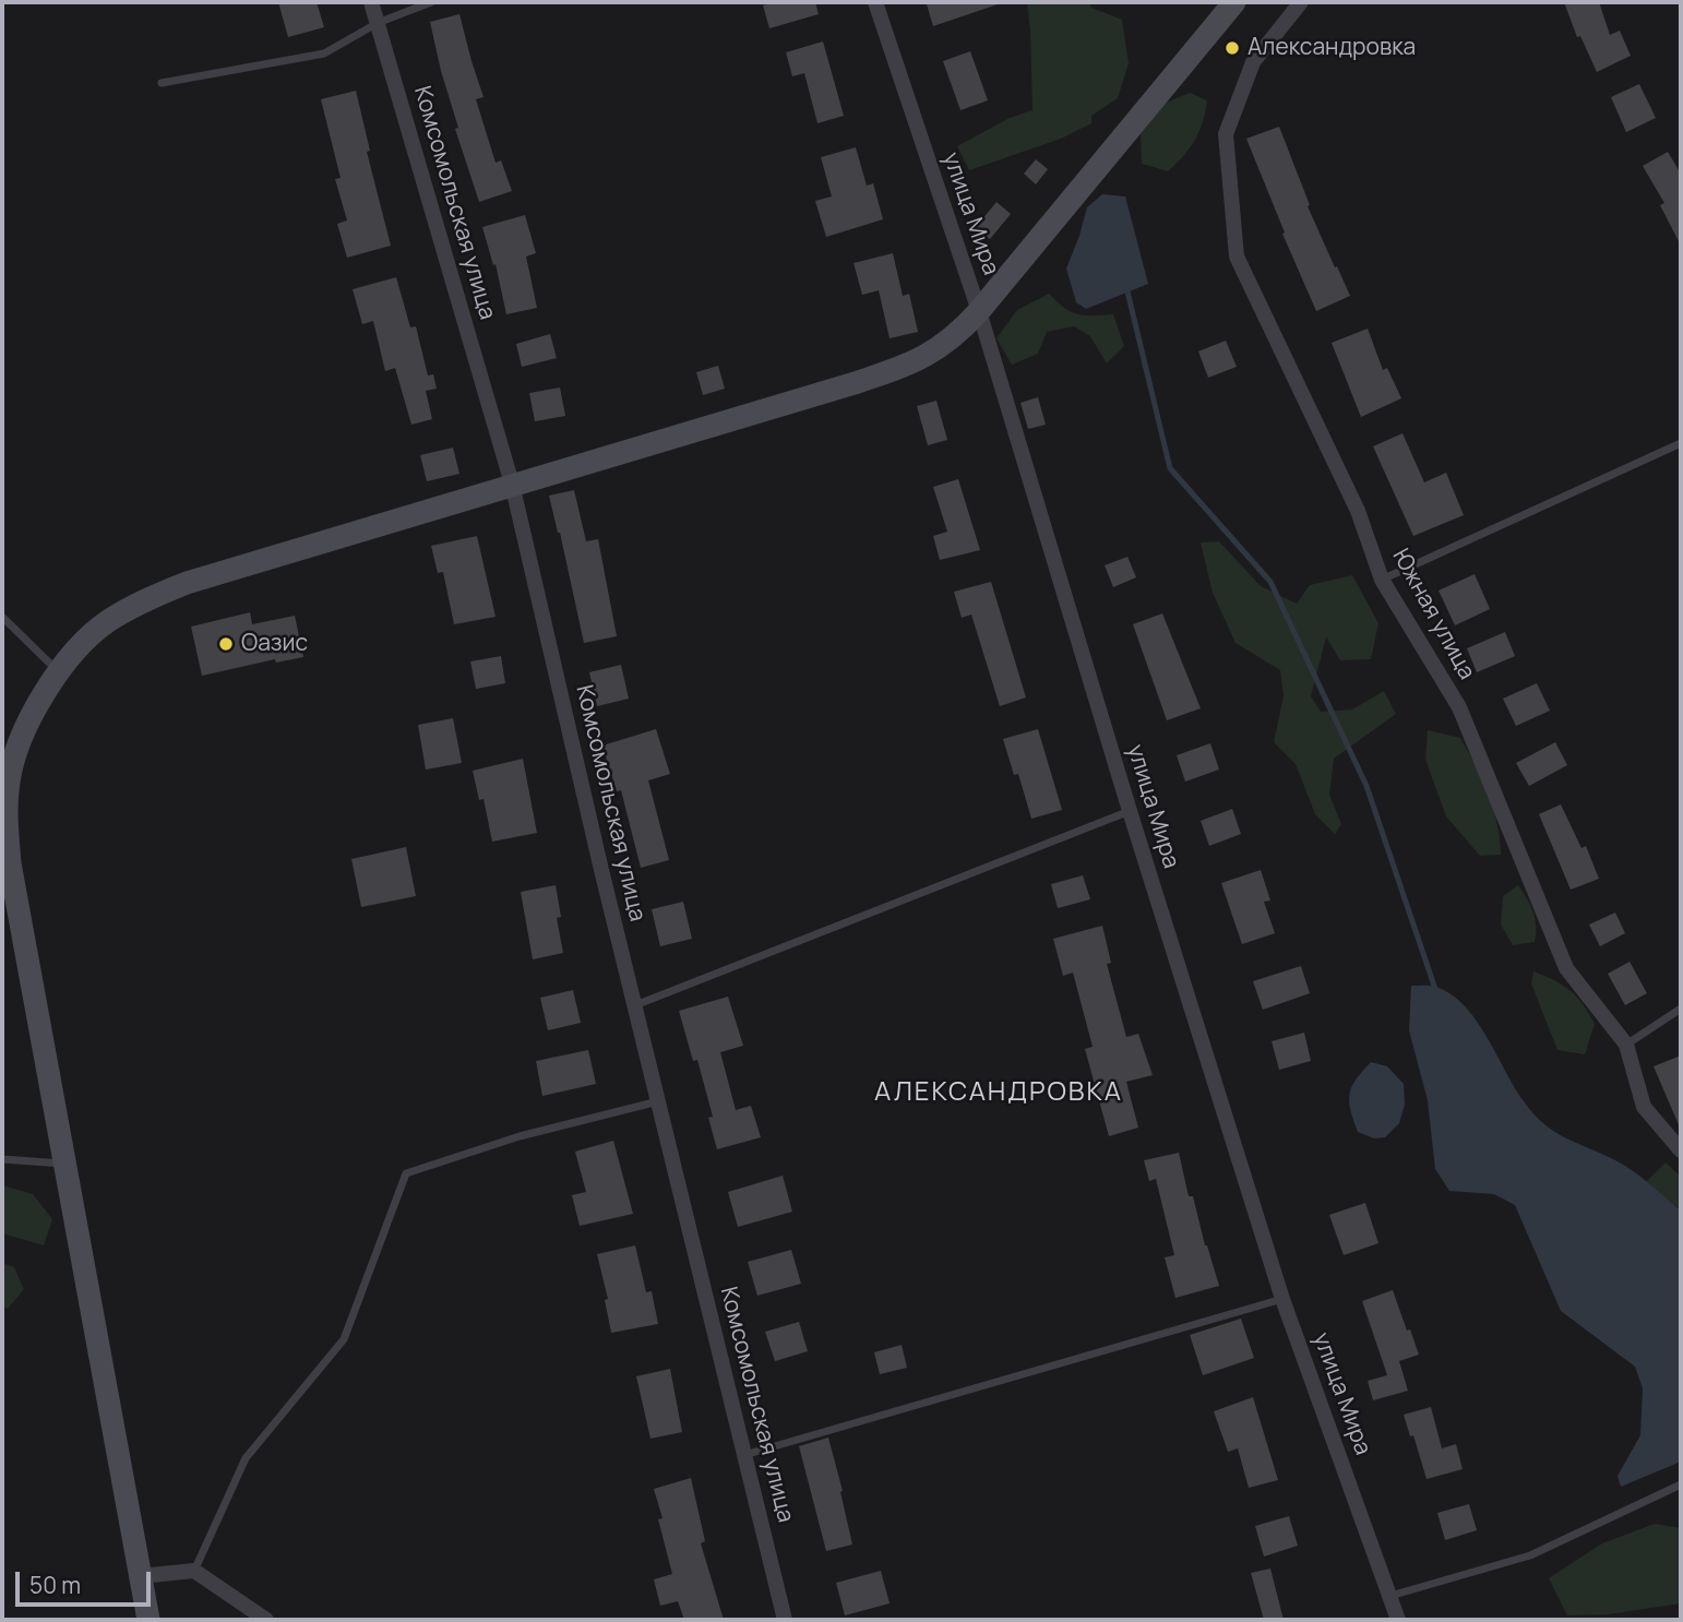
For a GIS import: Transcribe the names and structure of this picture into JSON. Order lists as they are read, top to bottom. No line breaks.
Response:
{"streets":{"street":["Комсомольская улица","улица Мира","Южная улица"]},"districts":["АЛЕКСАНДРОВКА"],"places":["Александровка","Оазис"],"scale_bar":"50 m"}
